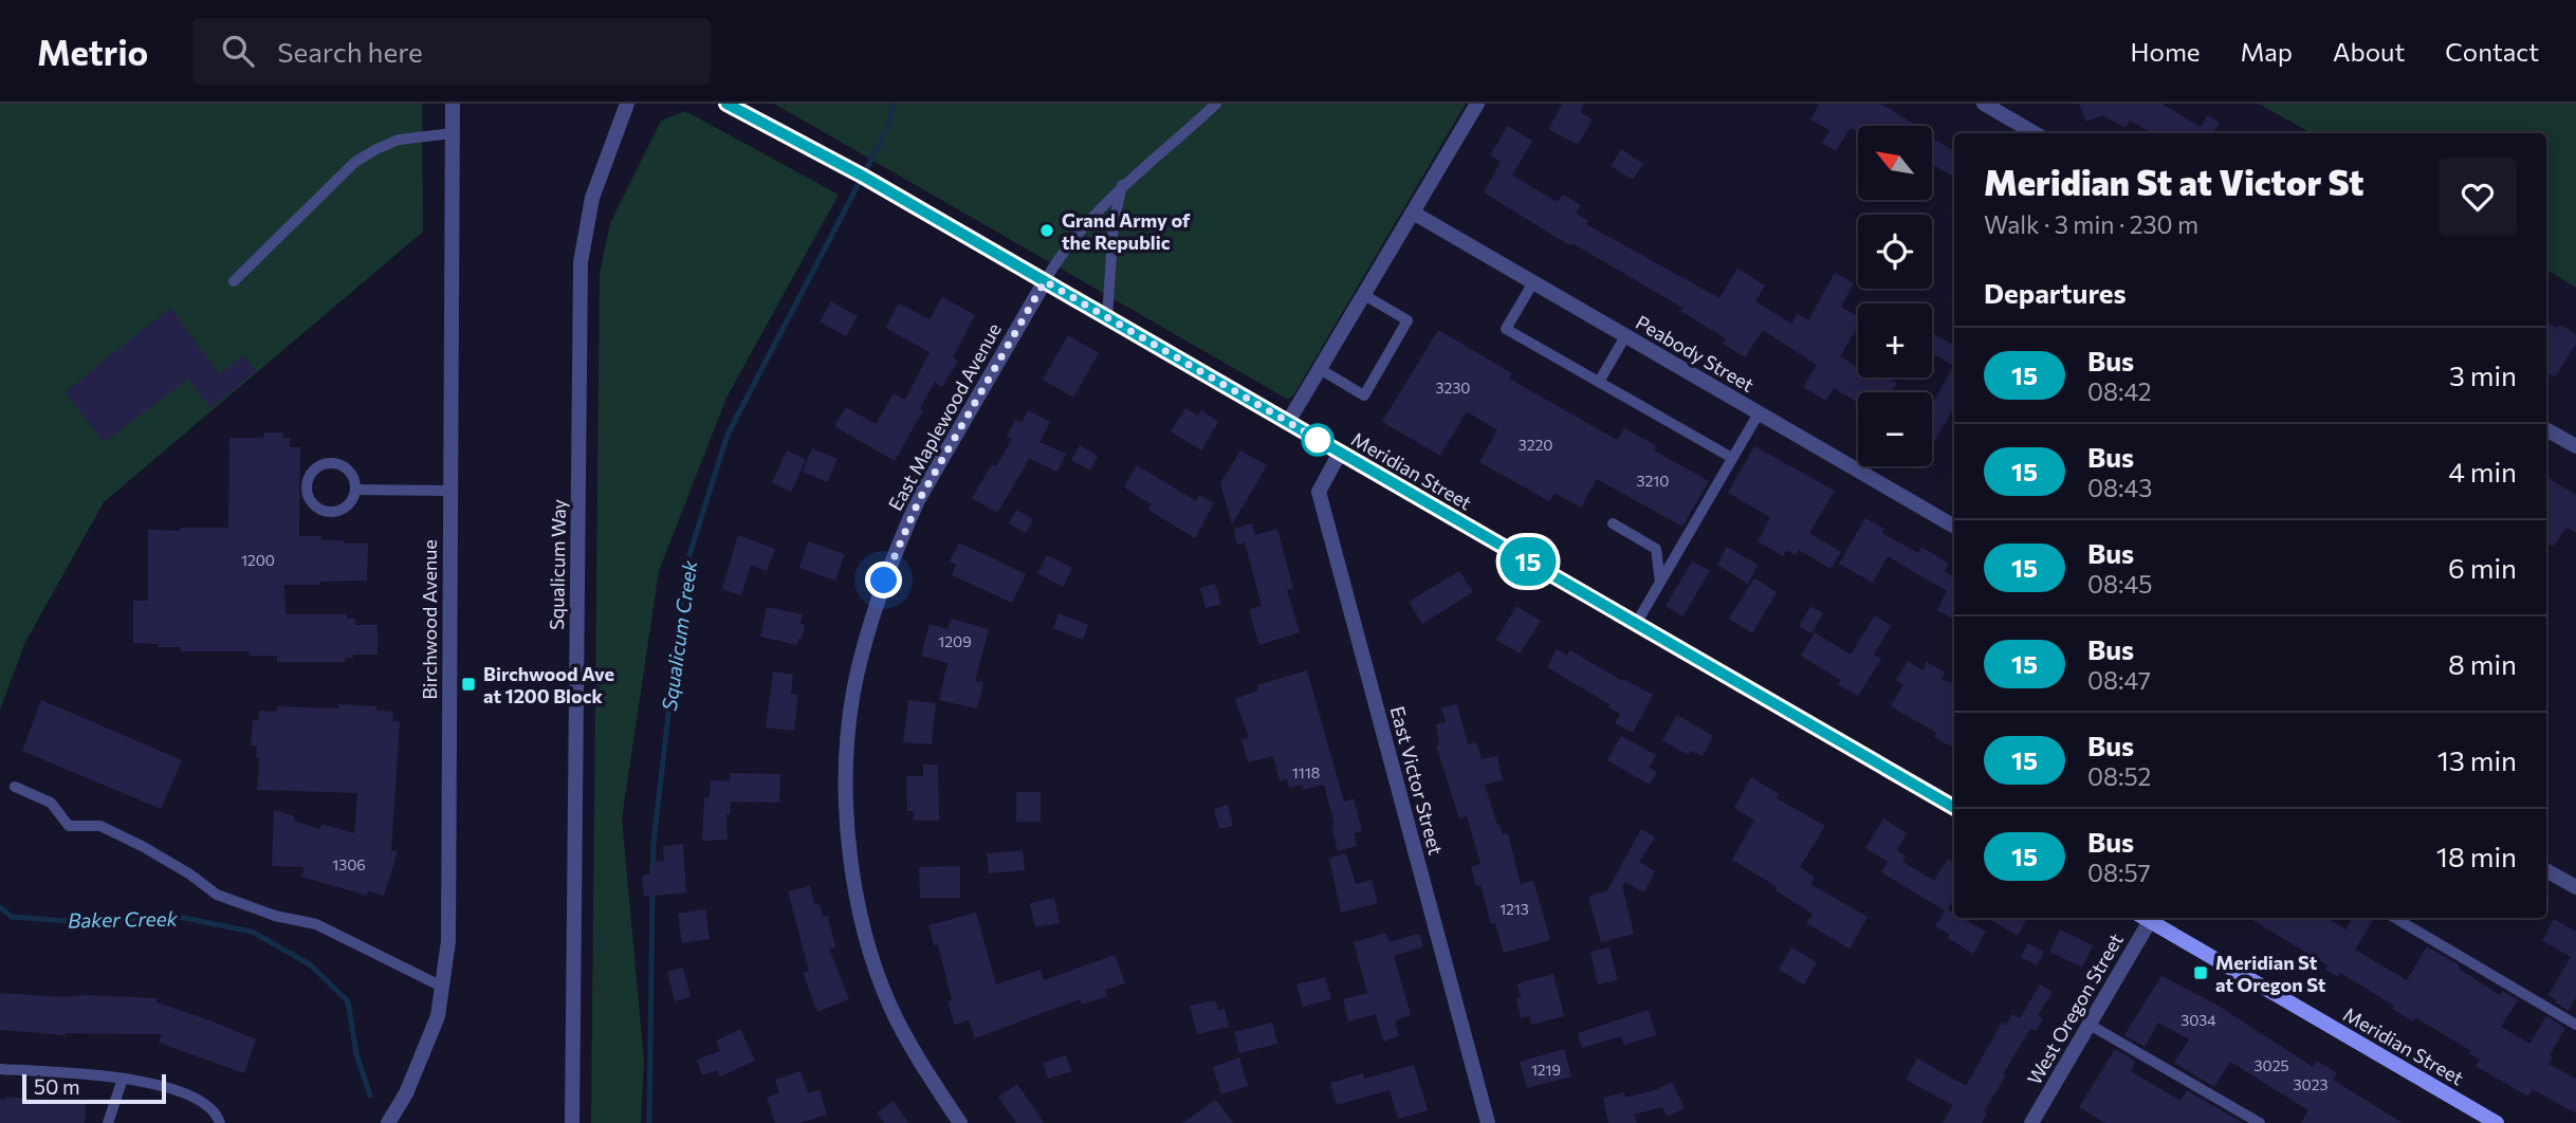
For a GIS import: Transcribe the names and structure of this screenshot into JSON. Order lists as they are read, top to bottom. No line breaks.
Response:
{"streets":{"main road":["Meridian Street"],"street":["Peabody Street","East Maplewood Avenue","Squalicum Way","Birchwood Avenue","East Victor Street","West Oregon Street"]},"crossings":[["East Maplewood Avenue","Meridian Street"],["Meridian Street","East Victor Street"]],"water":["Squalicum Creek","Baker Creek"],"places":{"other":["Grand Army of the Republic"],"transit":["Birchwood Ave at 1200 Block","Meridian St at Oregon St"]},"lines":["bus line 15"],"house_numbers":["3230","3220","3210","1200","1209","1118","1306","1213","3034","3025","1219","3023"],"scale_bar":"50 m","north":"top left","page":{"header":"Metrio","search":"Search here","nav":["Home","Map","About","Contact"],"on_map":"15","map_buttons":["+","−"],"heading":[["Meridian St at Victor St","Walk · 3 min · 230 m"],"Departures"],"list":[{"mark":"15","name":"Bus","note":"08:42","value":"3 min"},{"mark":"15","name":"Bus","note":"08:43","value":"4 min"},{"mark":"15","name":"Bus","note":"08:45","value":"6 min"},{"mark":"15","name":"Bus","note":"08:47","value":"8 min"},{"mark":"15","name":"Bus","note":"08:52","value":"13 min"},{"mark":"15","name":"Bus","note":"08:57","value":"18 min"}],"scale":"50 m"}}
